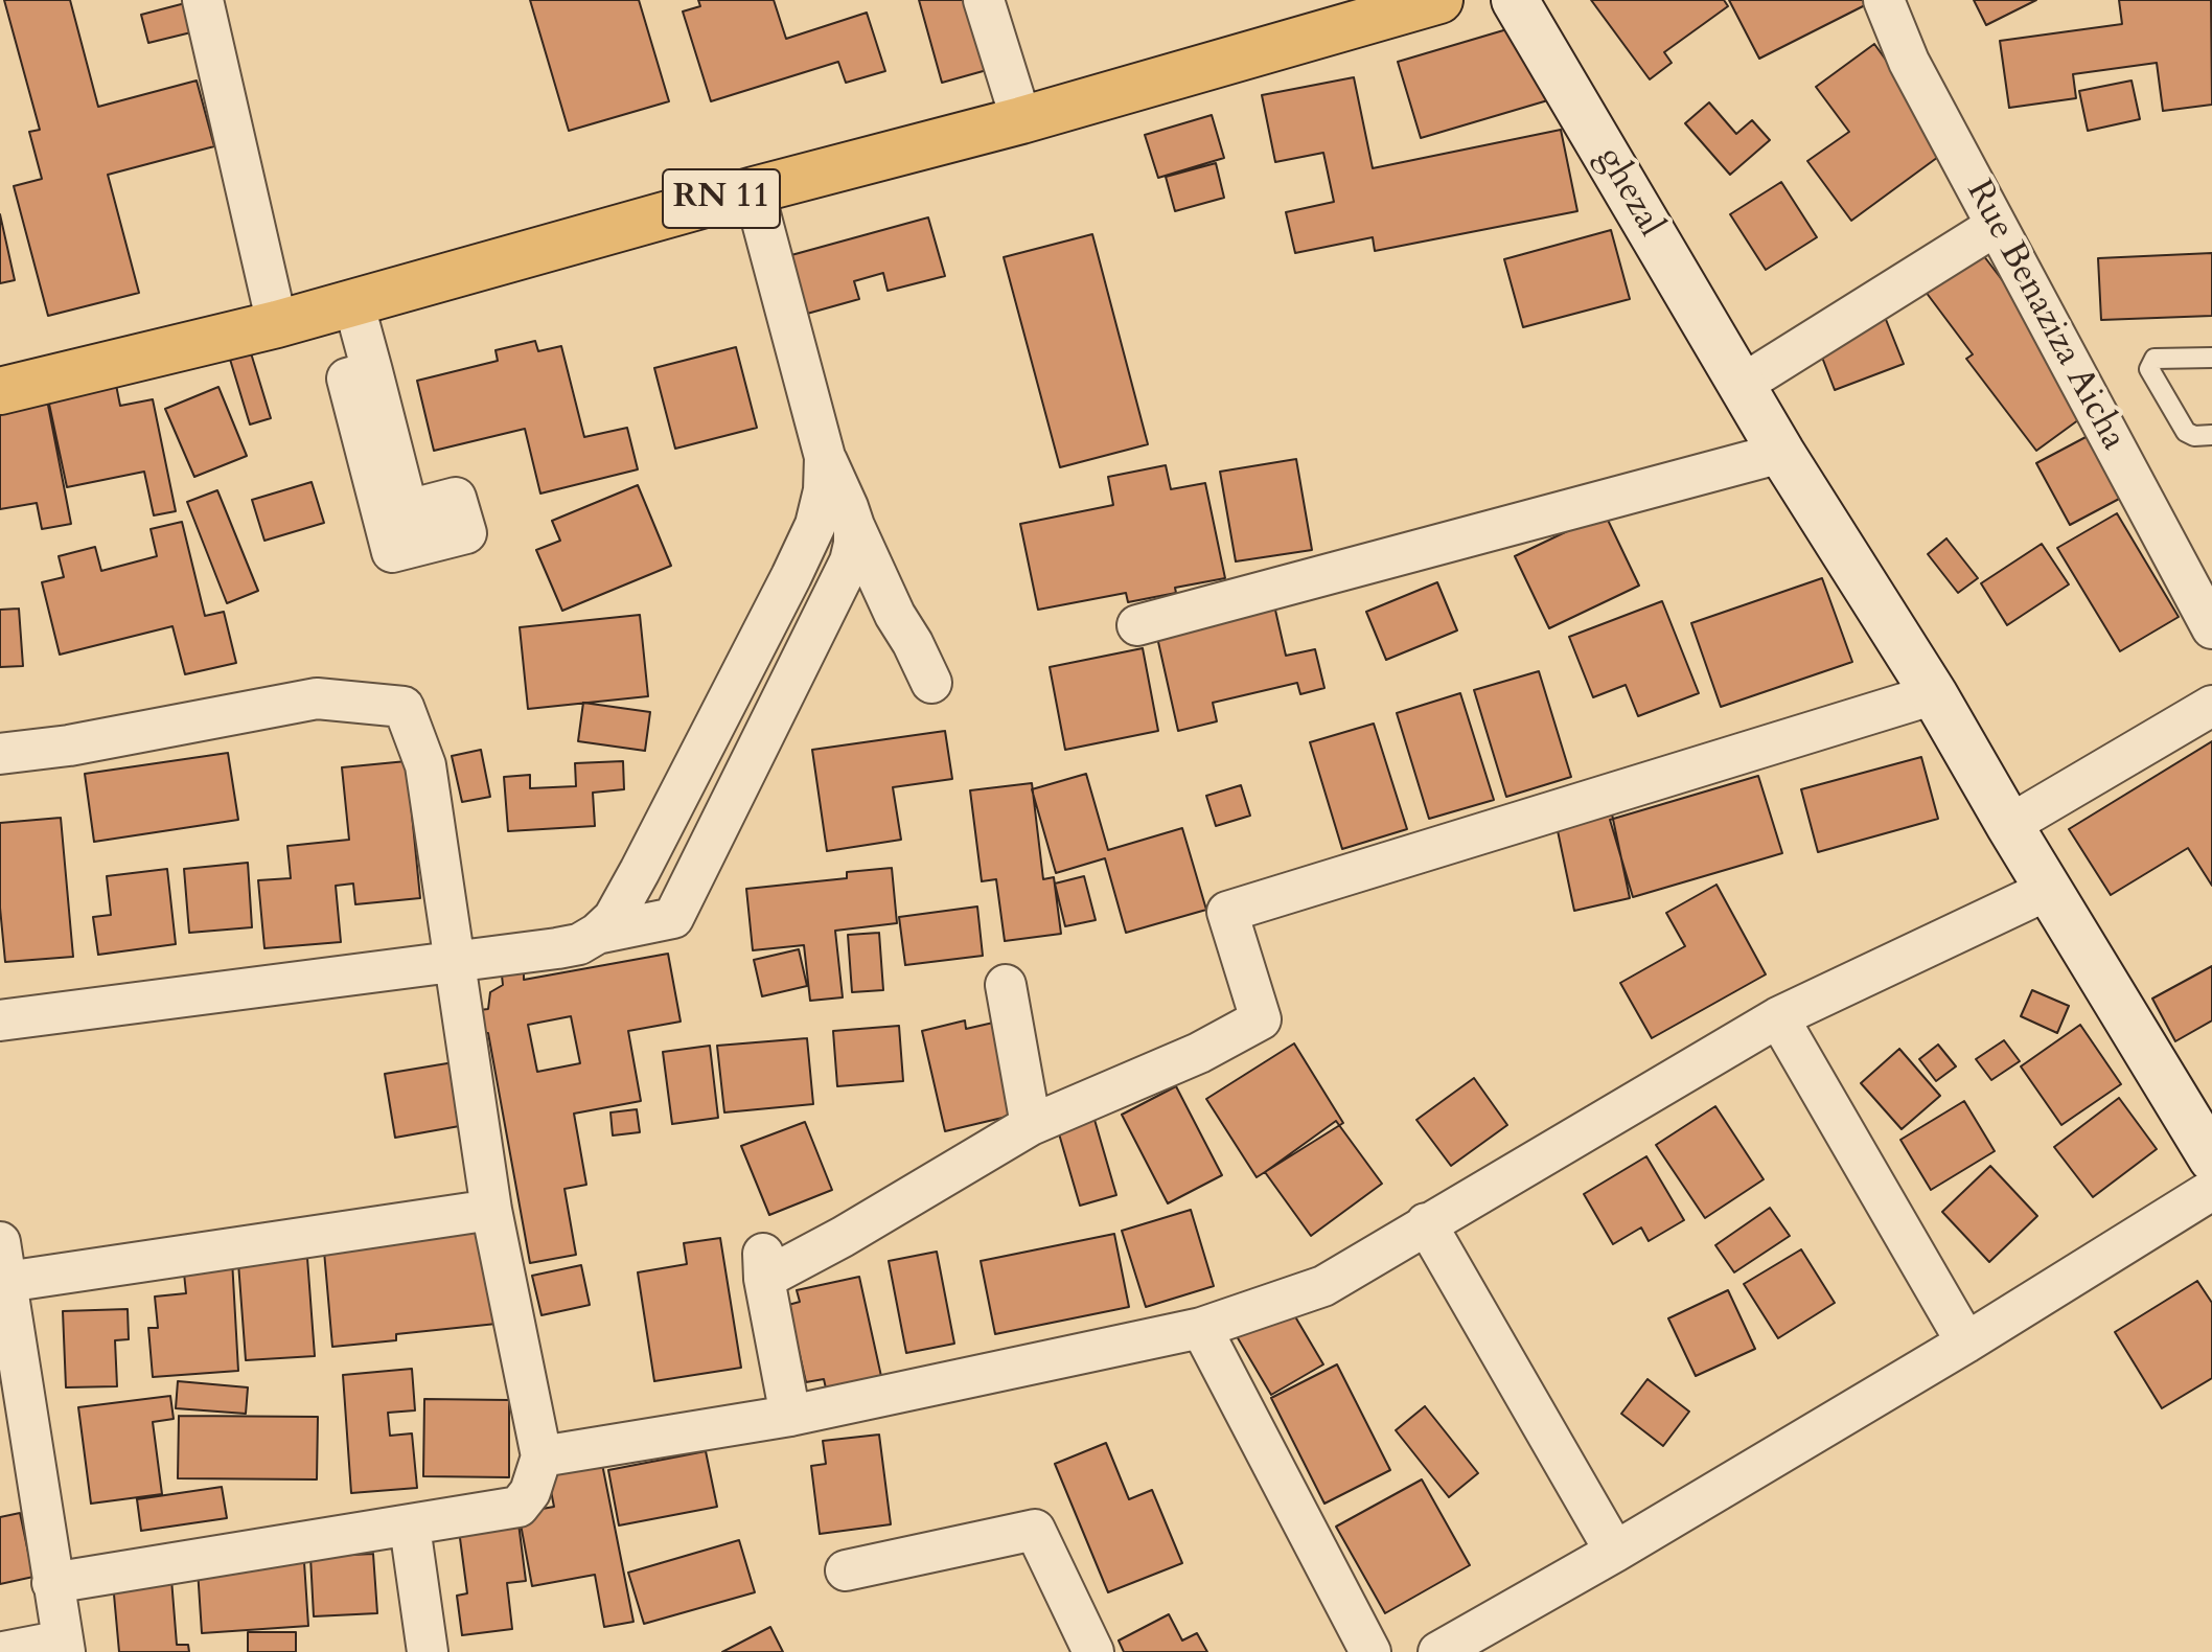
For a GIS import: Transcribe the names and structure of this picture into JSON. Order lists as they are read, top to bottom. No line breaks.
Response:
{"streets":{"main road":["ghezal","RN 11"],"street":["Rue Benaziza Aicha"]}}
